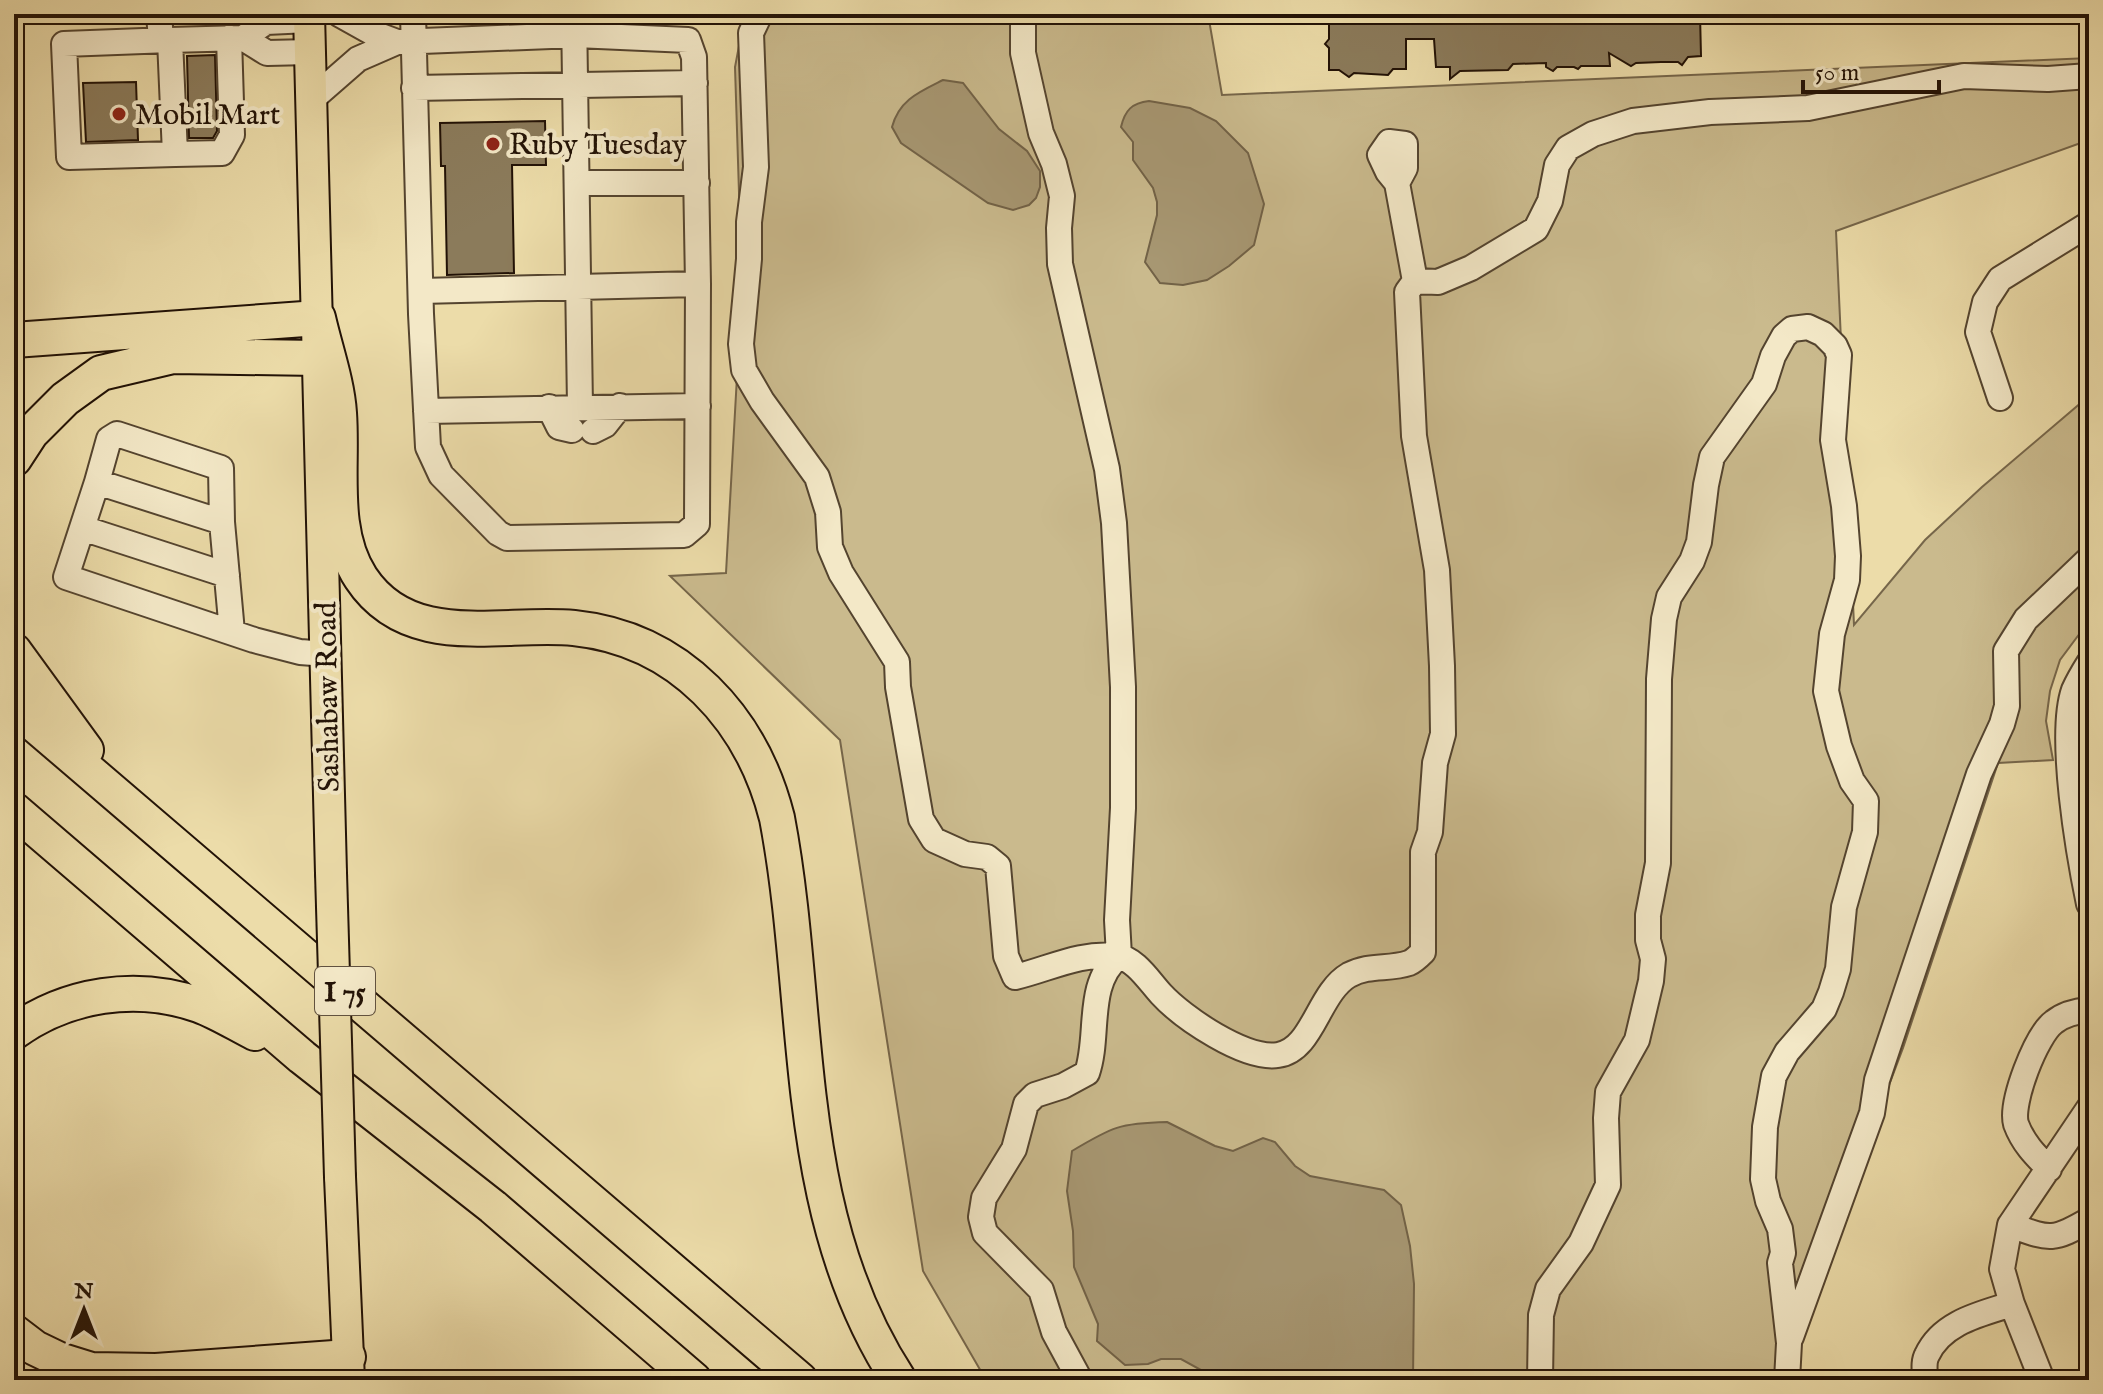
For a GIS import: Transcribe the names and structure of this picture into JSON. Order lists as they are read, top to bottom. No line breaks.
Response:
{"streets":{"highway":["I 75"],"main road":["Sashabaw Road"]},"places":["Mobil Mart","Ruby Tuesday"],"scale_bar":"50 m","north":"top"}
